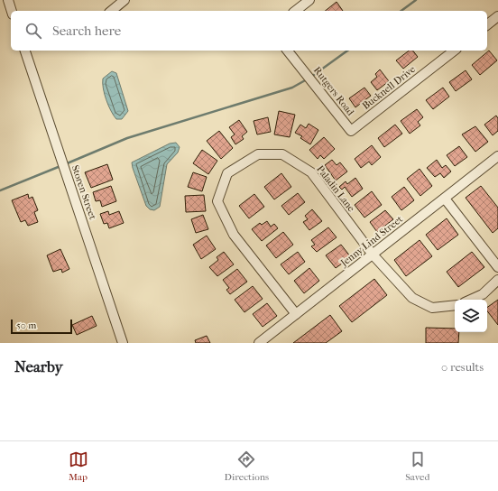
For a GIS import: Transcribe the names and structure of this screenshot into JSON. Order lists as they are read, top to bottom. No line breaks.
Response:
{"streets":{"street":["Bucknell Drive","Rutgers Road","Paladin Lane","Storen Street","Jenny Lind Street"]},"crossings":[["Bucknell Drive","Rutgers Road"],["Paladin Lane","Jenny Lind Street"]],"scale_bar":"50 m","page":{"search":"Search here","scale":"50 m","heading":["Nearby","0 results"],"nav":["Map","Directions","Saved"]}}
